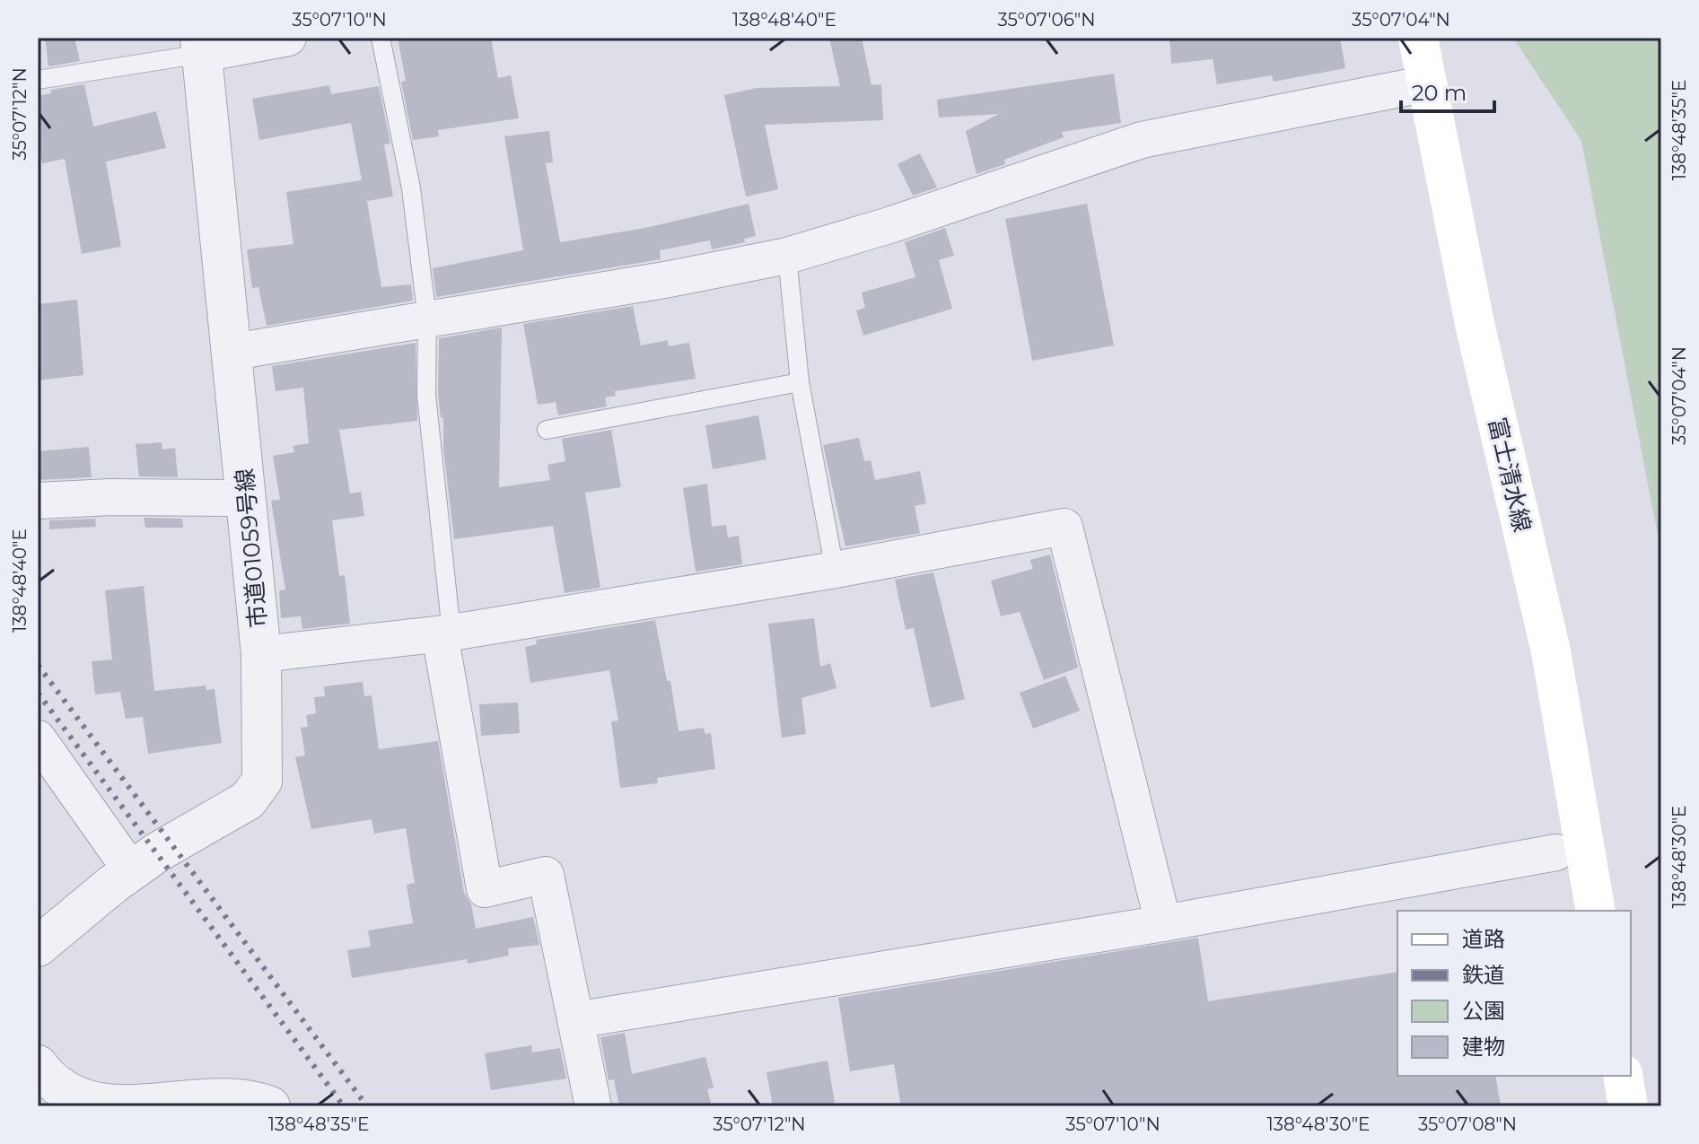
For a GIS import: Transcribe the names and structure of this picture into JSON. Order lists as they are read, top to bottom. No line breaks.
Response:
{"streets":{"main road":["富士清水線"],"street":["市道01059号線"]},"legend":["道路","鉄道","公園","建物"],"scale_bar":"20 m","coordinates":["35°07'10\"N","138°48'40\"E","35°07'06\"N","35°07'04\"N","35°07'12\"N","138°48'35\"E","138°48'30\"E","35°07'08\"N"]}
